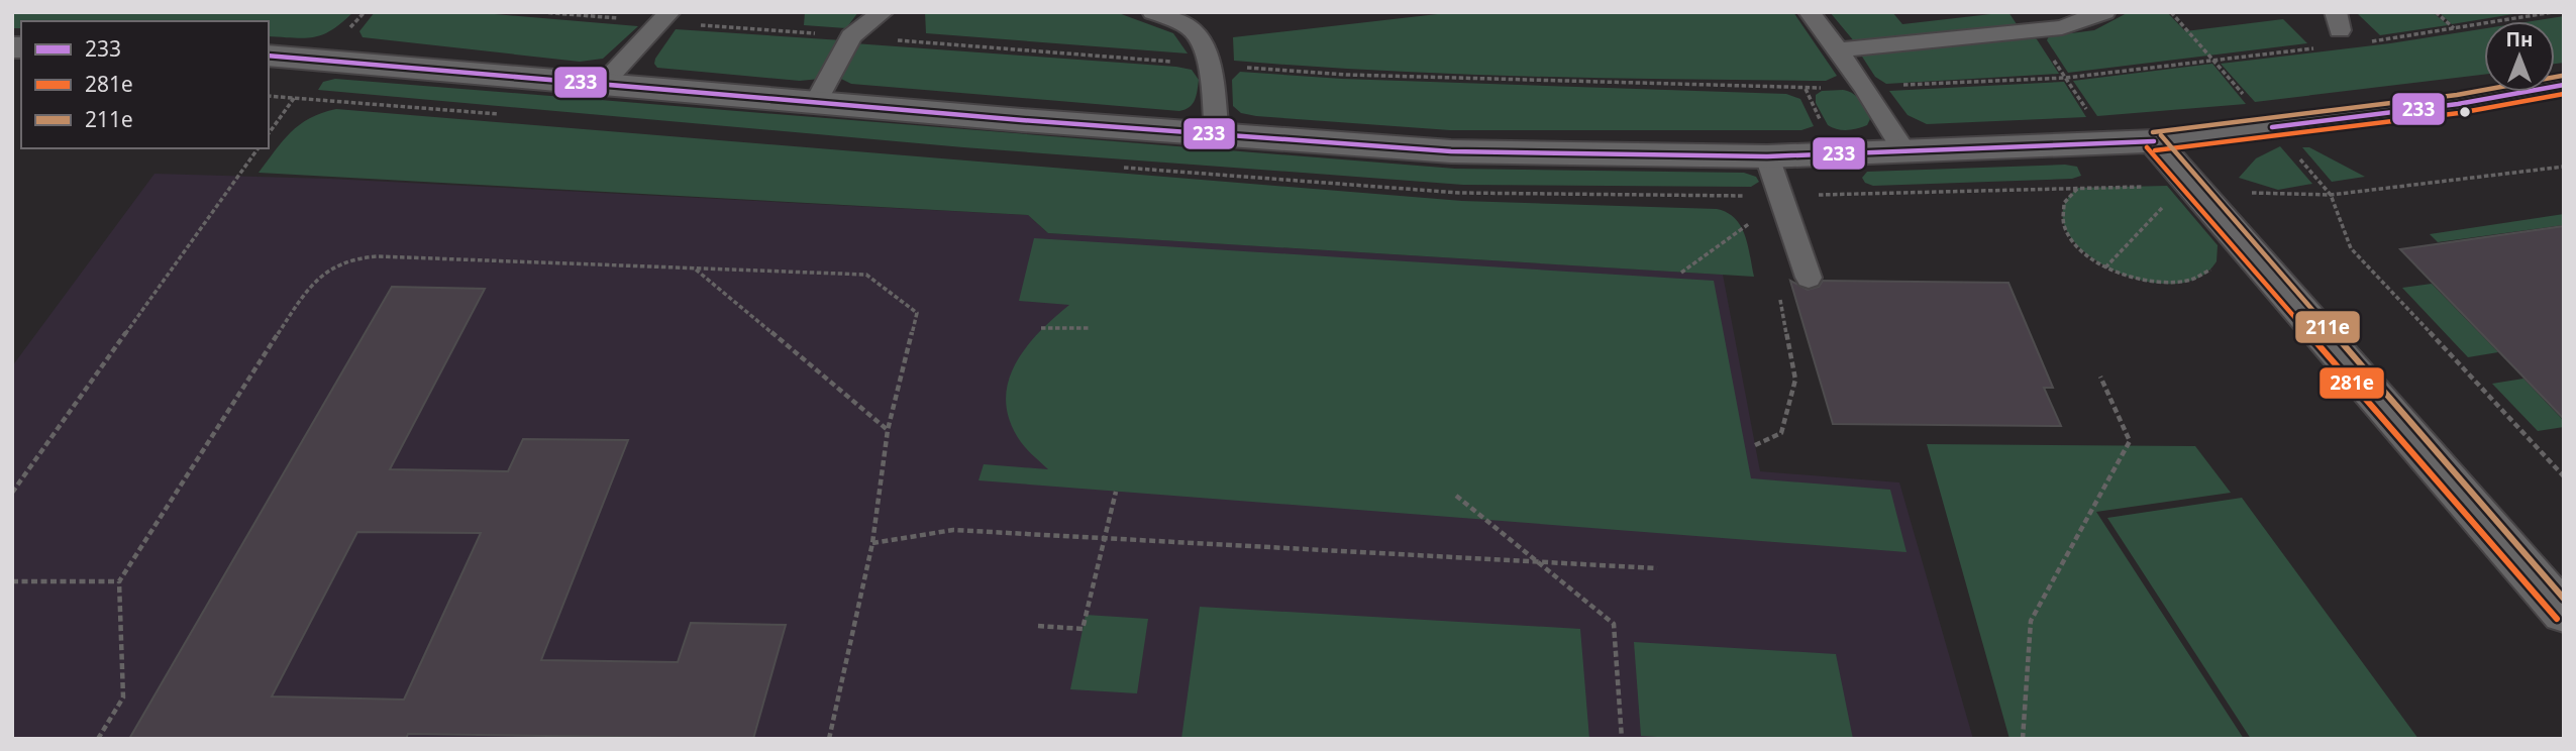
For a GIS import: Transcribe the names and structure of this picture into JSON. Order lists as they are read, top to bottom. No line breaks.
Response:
{"lines":["transit line 233","transit line 211е","transit line 281е"],"legend":["233","281е","211е"],"north":"top"}
